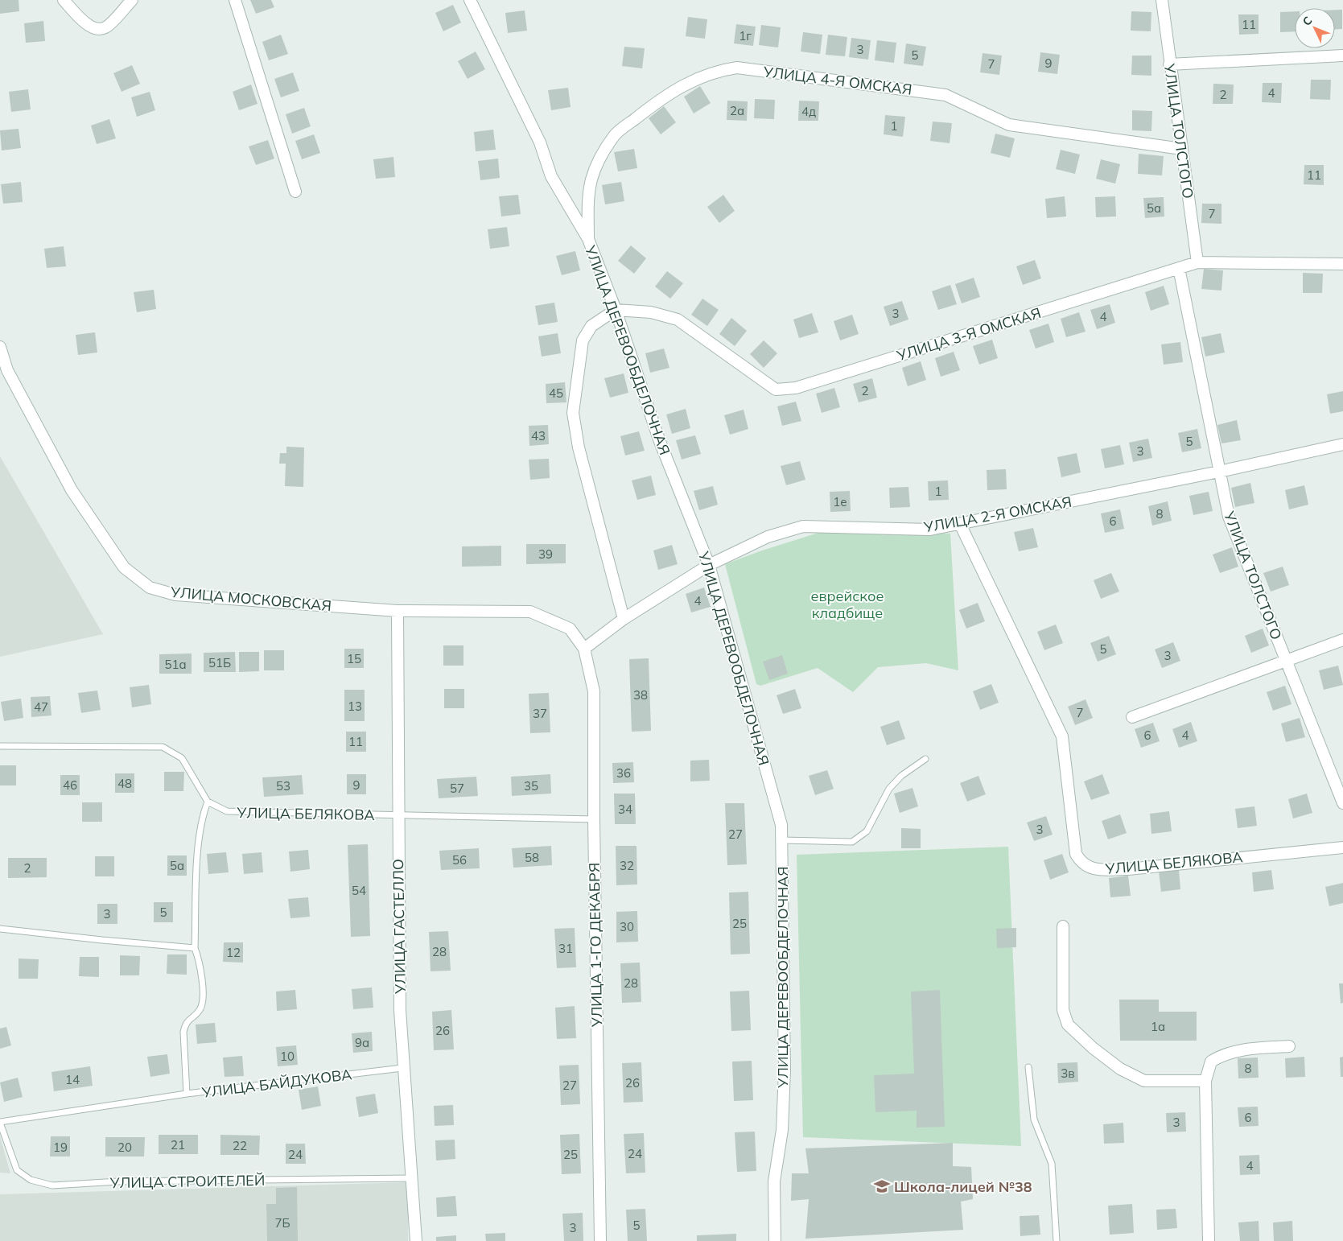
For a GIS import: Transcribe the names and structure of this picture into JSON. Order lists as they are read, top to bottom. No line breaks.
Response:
{"streets":{"street":["УЛИЦА 4-Я ОМСКАЯ","УЛИЦА ТОЛСТОГО","УЛИЦА 3-Я ОМСКАЯ","УЛИЦА ДЕРЕВООБДЕЛОЧНАЯ","УЛИЦА 2-Я ОМСКАЯ","УЛИЦА МОСКОВСКАЯ","УЛИЦА БЕЛЯКОВА","УЛИЦА ГАСТЕЛЛО","УЛИЦА 1-ГО ДЕКАБРЯ"],"lane":["УЛИЦА БАЙДУКОВА","УЛИЦА СТРОИТЕЛЕЙ"]},"crossings":[["УЛИЦА 4-Я ОМСКАЯ","УЛИЦА ТОЛСТОГО"],["УЛИЦА 4-Я ОМСКАЯ","УЛИЦА ДЕРЕВООБДЕЛОЧНАЯ"],["УЛИЦА ТОЛСТОГО","УЛИЦА 3-Я ОМСКАЯ"],["УЛИЦА ТОЛСТОГО","УЛИЦА 2-Я ОМСКАЯ"],["УЛИЦА 3-Я ОМСКАЯ","УЛИЦА ДЕРЕВООБДЕЛОЧНАЯ"],["УЛИЦА ДЕРЕВООБДЕЛОЧНАЯ","УЛИЦА 2-Я ОМСКАЯ"],["УЛИЦА 2-Я ОМСКАЯ","УЛИЦА МОСКОВСКАЯ"],["УЛИЦА 2-Я ОМСКАЯ","УЛИЦА БЕЛЯКОВА"],["УЛИЦА 2-Я ОМСКАЯ","УЛИЦА 1-ГО ДЕКАБРЯ"],["УЛИЦА МОСКОВСКАЯ","УЛИЦА ГАСТЕЛЛО"],["УЛИЦА МОСКОВСКАЯ","УЛИЦА 1-ГО ДЕКАБРЯ"],["УЛИЦА БЕЛЯКОВА","УЛИЦА ГАСТЕЛЛО"],["УЛИЦА БЕЛЯКОВА","УЛИЦА 1-ГО ДЕКАБРЯ"],["УЛИЦА БЕЛЯКОВА","УЛИЦА БАЙДУКОВА"],["УЛИЦА ГАСТЕЛЛО","УЛИЦА БАЙДУКОВА"],["УЛИЦА ГАСТЕЛЛО","УЛИЦА СТРОИТЕЛЕЙ"]],"parks":["еврейское кладбище"],"places":{"school or university":["Школа-лицей №38"]},"house_numbers":["11","1г","3","5","9","7","4","2","2а","4д","1","11","5а","7","3","4","2","45","43","5","3","1","1е","8","6","39","4","5","3","15","51Б","51а","38","13","47","7","37","6","4","11","36","48","46","9","53","35","57","34","3","27","58","56","5а","32","2","54","5","3","25","30","31","28","12","28","1а","26","9а","10","8","3в","14","26","27","6","3","21","22","19","20","24","24","25","4","7Б","5","3"],"north":"top left"}
